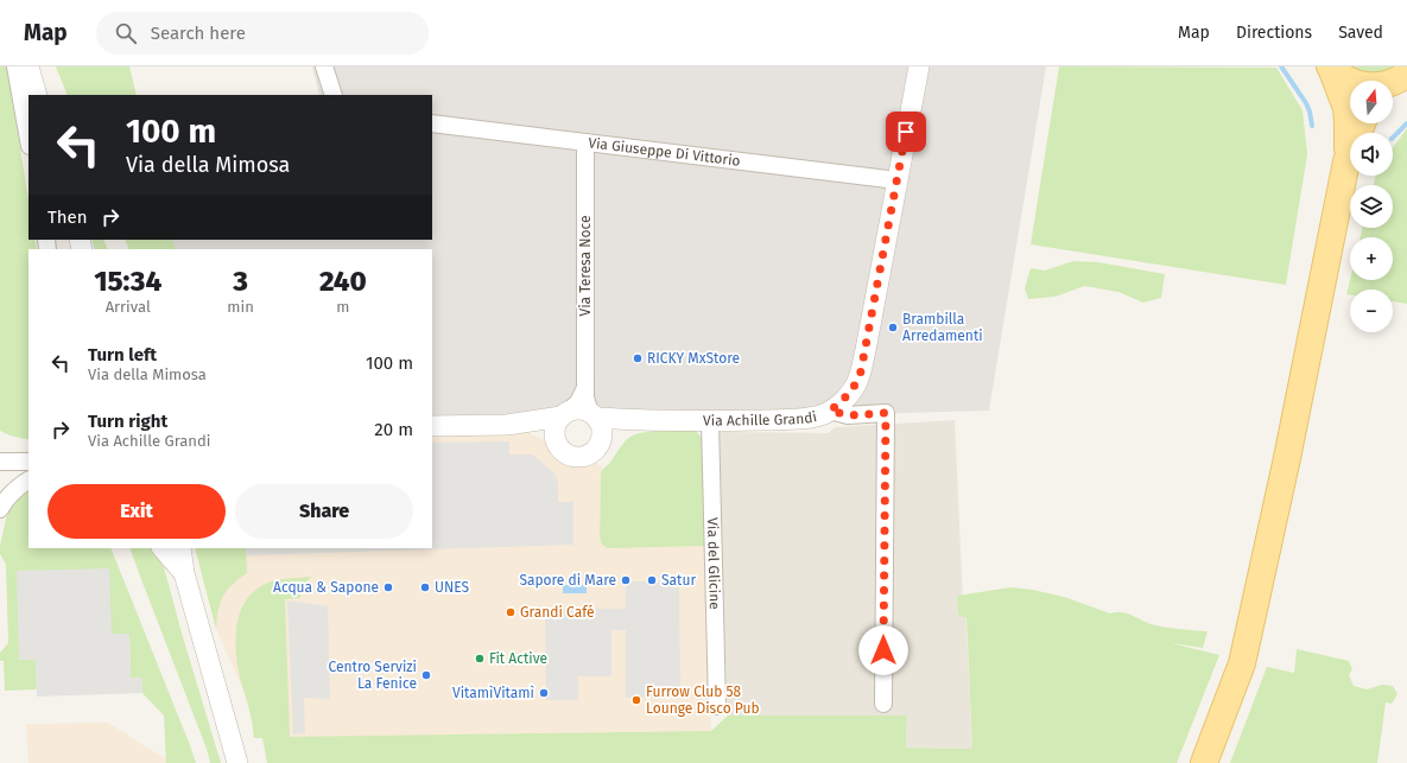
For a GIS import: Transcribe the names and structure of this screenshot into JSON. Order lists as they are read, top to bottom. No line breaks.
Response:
{"streets":{"street":["Via Giuseppe Di Vittorio","Via Teresa Noce","Via Achille Grandi","Via del Glicine"]},"crossings":[["Via Giuseppe Di Vittorio","Via Teresa Noce"],["Via Giuseppe Di Vittorio","Via Achille Grandi"],["Via Teresa Noce","Via Achille Grandi"],["Via Achille Grandi","Via del Glicine"]],"places":["Brambilla Arredamenti","RICKY MxStore","Sapore di Mare","Satur","Acqua & Sapone","UNES","Grandi Café","Fit Active","Centro Servizi La Fenice","VitamìVitamì","Furrow Club 58 Lounge Disco Pub"],"north":"top","page":{"header":"Map","search":"Search here","nav":["Map","Directions","Saved"],"map_buttons":["+","−"],"turn":["100 m","Via della Mimosa"],"then":"Then","eta":["15:34","Arrival","3","min","240","m"],"list":[{"name":"Turn left","note":"Via della Mimosa","value":"100 m"},{"name":"Turn right","note":"Via Achille Grandi","value":"20 m"}],"buttons":["Exit","Share"]}}
